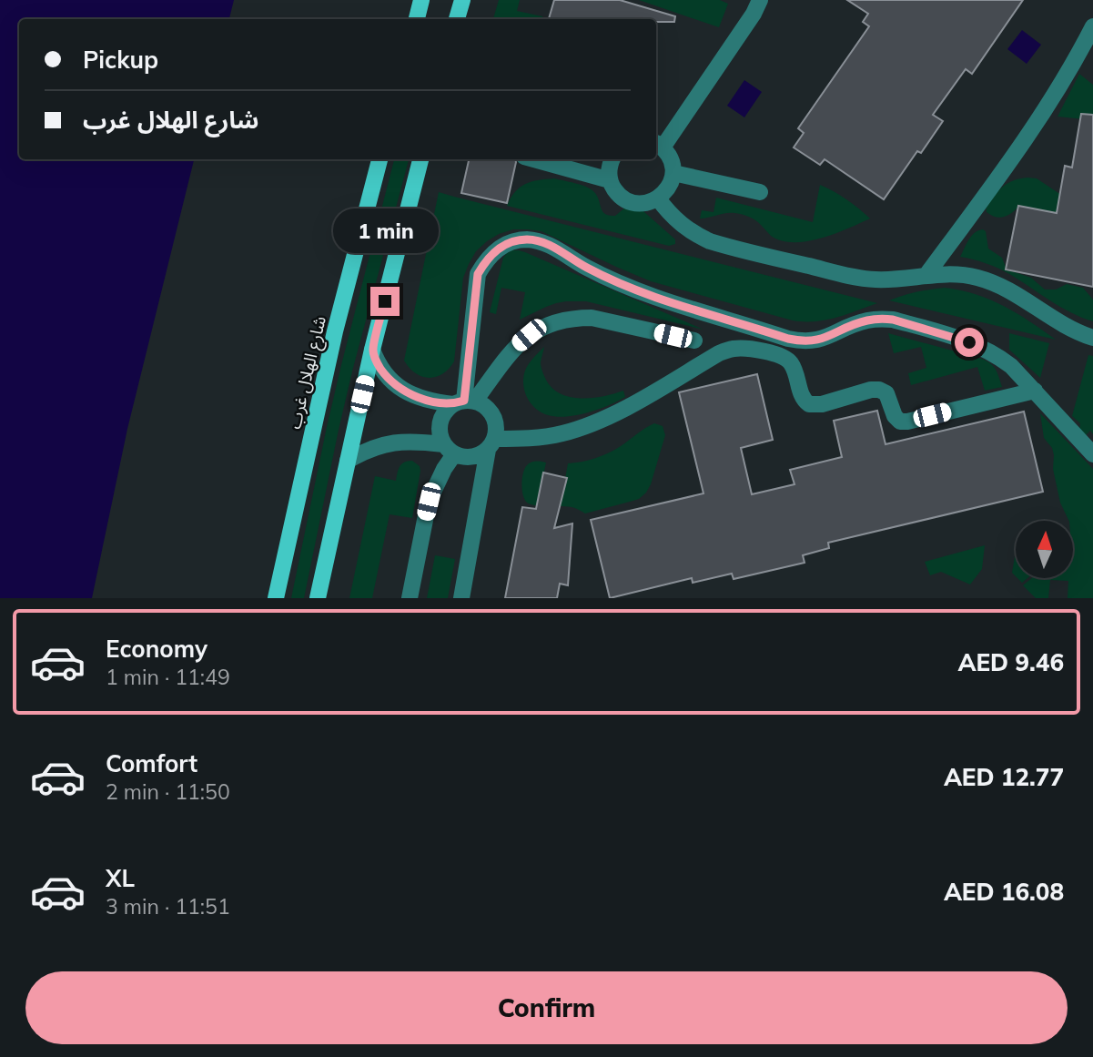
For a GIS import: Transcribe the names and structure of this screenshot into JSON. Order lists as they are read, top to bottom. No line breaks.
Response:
{"streets":{"main road":["شارع الهلال غرب"]},"north":"top","page":{"banner":["Pickup","شارع الهلال غرب"],"bubble":"1 min","list":[{"name":"Economy","note":"1 min · 11:49","value":"AED 9.46"},{"name":"Comfort","note":"2 min · 11:50","value":"AED 12.77"},{"name":"XL","note":"3 min · 11:51","value":"AED 16.08"}],"buttons":"Confirm"}}
